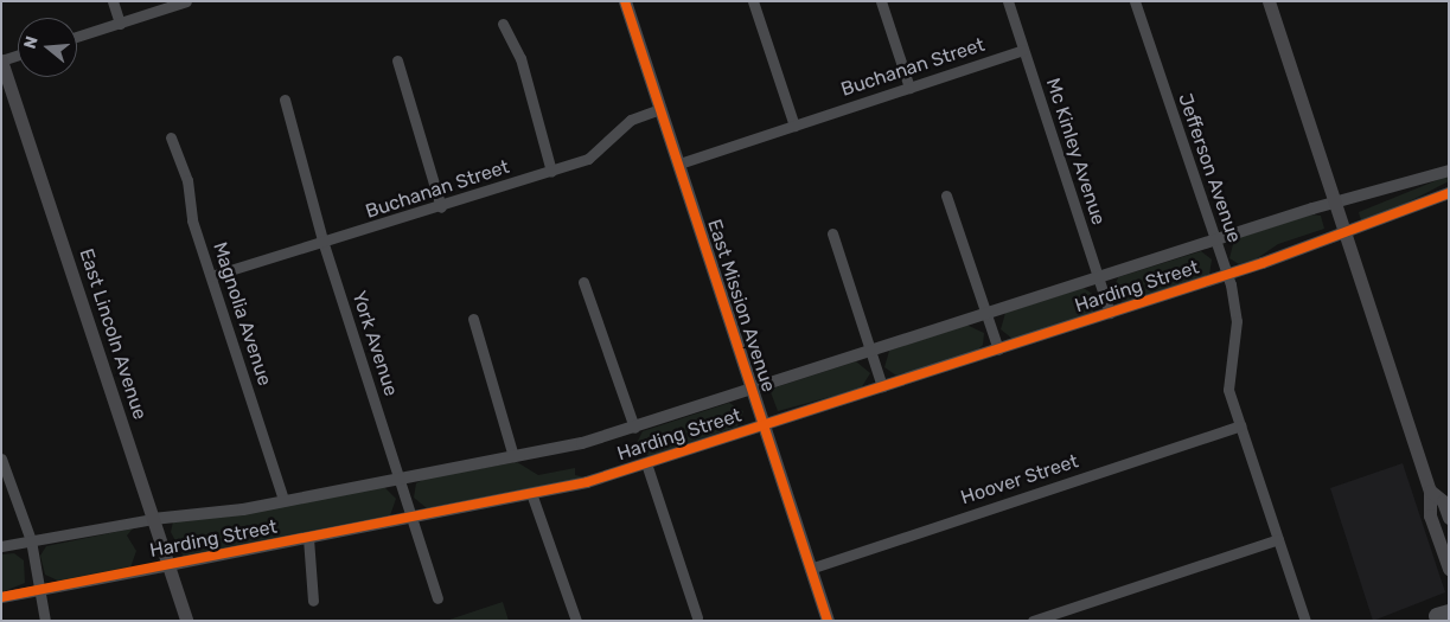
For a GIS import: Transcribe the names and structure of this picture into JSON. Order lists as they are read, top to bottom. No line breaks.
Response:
{"streets":{"main road":["East Mission Avenue","East Lincoln Avenue"],"street":["Buchanan Street","Mc Kinley Avenue","Jefferson Avenue","Harding Street","Magnolia Avenue","York Avenue","Hoover Street"]},"crossings":[["Buchanan Street","Mc Kinley Avenue"],["Buchanan Street","East Mission Avenue"],["Buchanan Street","Magnolia Avenue"],["Buchanan Street","York Avenue"],["Mc Kinley Avenue","Harding Street"],["Jefferson Avenue","Harding Street"],["Jefferson Avenue","Hoover Street"],["Harding Street","East Mission Avenue"],["Harding Street","Magnolia Avenue"],["Harding Street","East Lincoln Avenue"],["Harding Street","York Avenue"],["East Mission Avenue","Hoover Street"]],"north":"left"}
